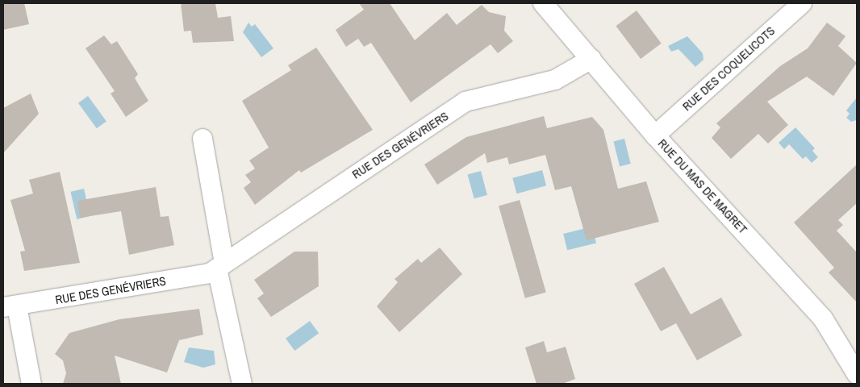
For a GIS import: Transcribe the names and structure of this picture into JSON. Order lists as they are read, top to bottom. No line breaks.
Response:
{"streets":{"street":["RUE DES COQUELICOTS","RUE DES GENÉVRIERS","RUE DU MAS DE MAGRET"]},"crossings":[["RUE DES COQUELICOTS","RUE DU MAS DE MAGRET"],["RUE DES GENÉVRIERS","RUE DU MAS DE MAGRET"]]}
